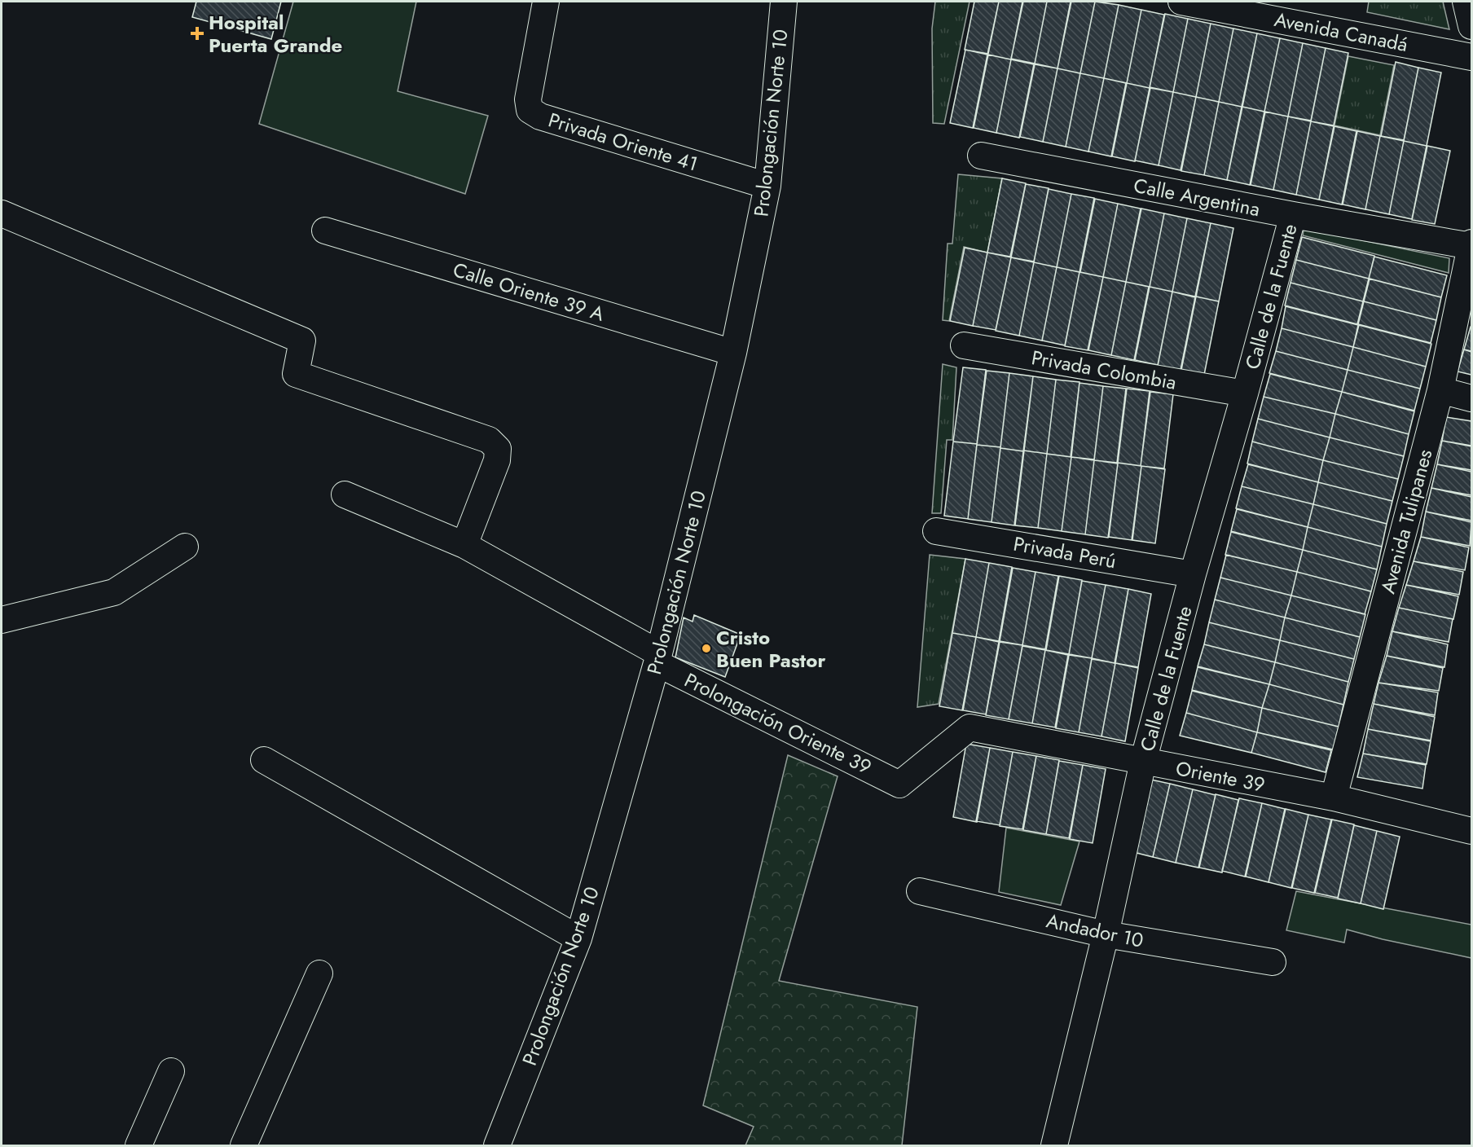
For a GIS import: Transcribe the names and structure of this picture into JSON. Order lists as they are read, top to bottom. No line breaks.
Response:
{"streets":{"street":["Avenida Canadá","Prolongación Norte 10","Privada Oriente 41","Calle Argentina","Calle Oriente 39 A","Calle de la Fuente","Privada Colombia","Avenida Tulipanes","Privada Perú","Prolongación Oriente 39","Oriente 39","Andador 10"]},"crossings":[["Prolongación Norte 10","Privada Oriente 41"],["Prolongación Norte 10","Calle Oriente 39 A"],["Prolongación Norte 10","Prolongación Oriente 39"],["Calle Argentina","Calle de la Fuente"],["Calle Argentina","Avenida Tulipanes"],["Calle de la Fuente","Privada Colombia"],["Calle de la Fuente","Privada Perú"],["Calle de la Fuente","Oriente 39"],["Calle de la Fuente","Andador 10"],["Avenida Tulipanes","Oriente 39"],["Prolongación Oriente 39","Oriente 39"]],"places":{"health":["Hospital Puerta Grande"],"other":["Cristo Buen Pastor"]}}
